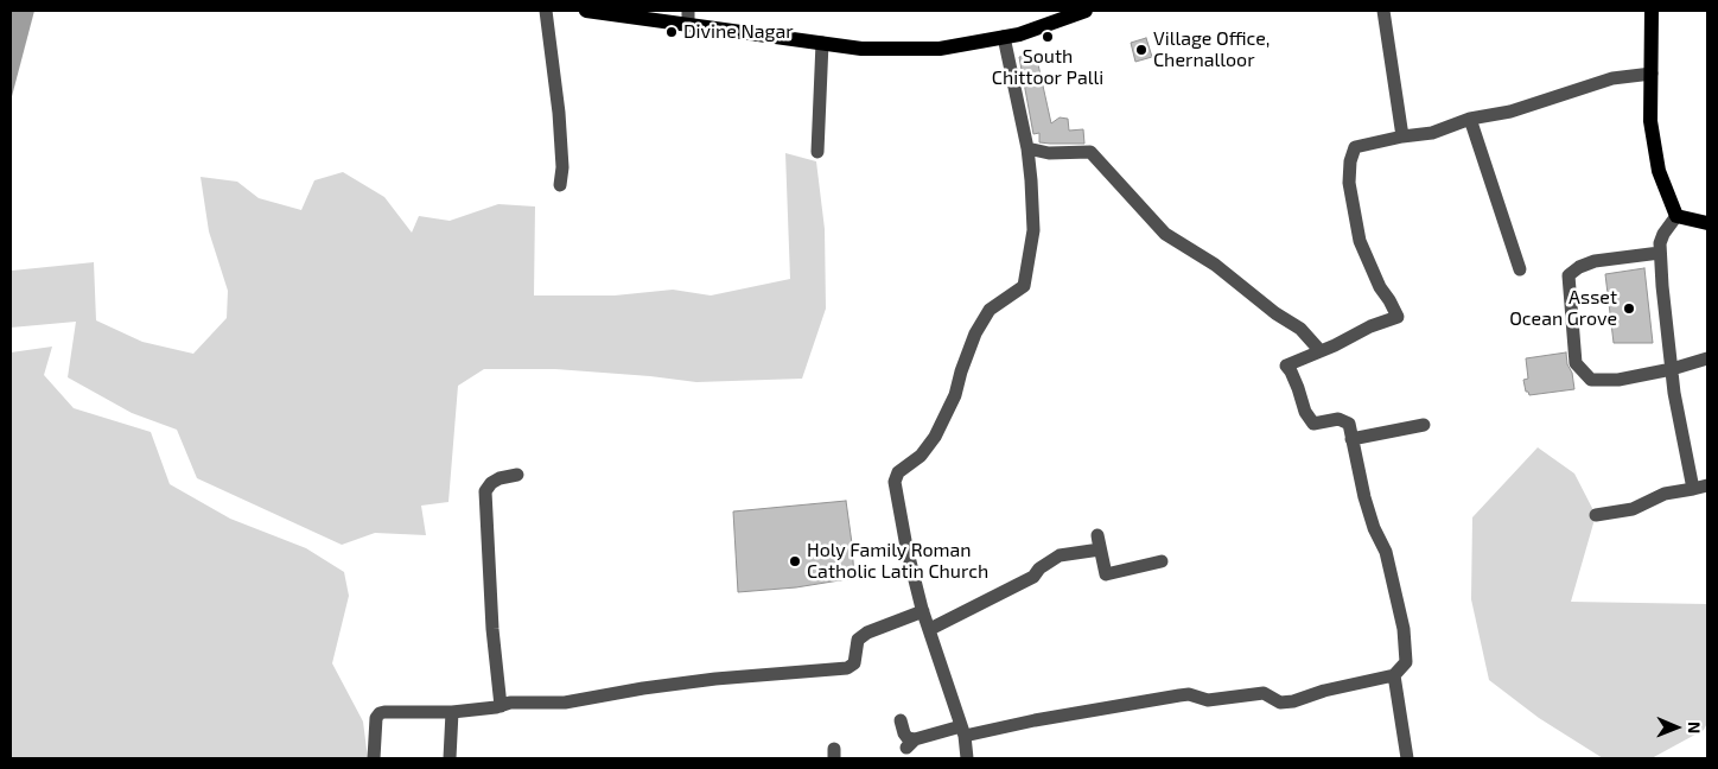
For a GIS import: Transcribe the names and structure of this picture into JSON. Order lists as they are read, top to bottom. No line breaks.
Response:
{"places":["Divine Nagar","South Chittoor Palli","Village Office, Chernalloor","Asset Ocean Grove","Holy Family Roman Catholic Latin Church"],"north":"right"}
